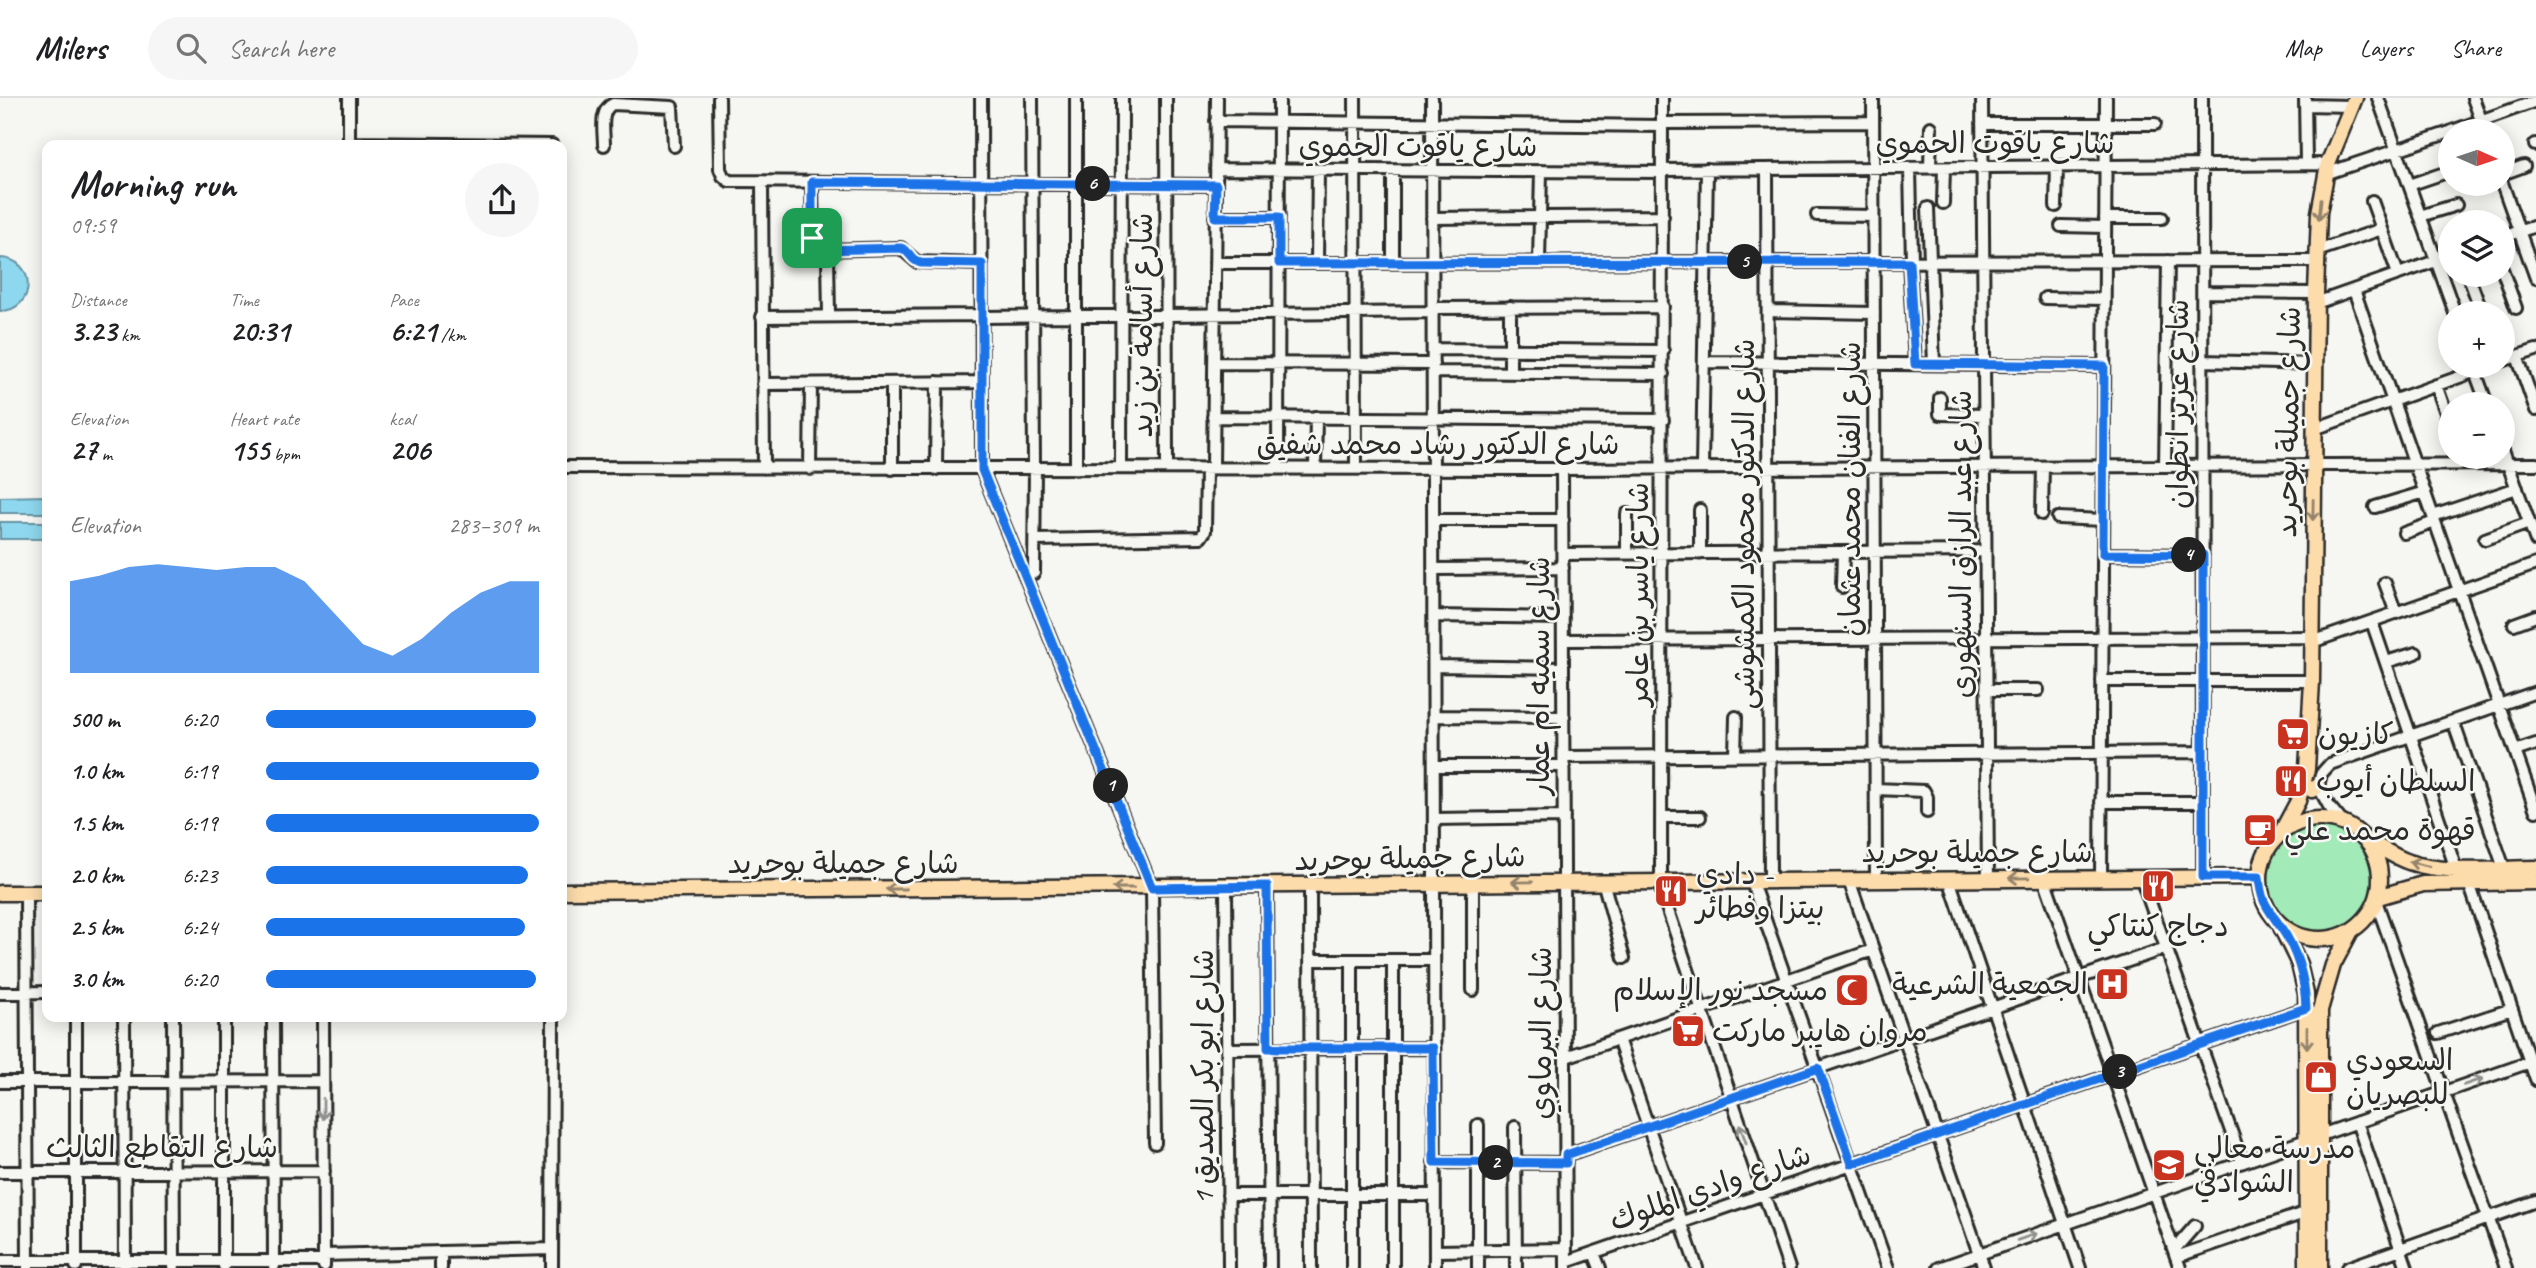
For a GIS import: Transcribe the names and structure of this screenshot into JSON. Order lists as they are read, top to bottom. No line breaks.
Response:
{"streets":{"main road":["شارع جميلة بوحريد"],"street":["شارع ياقوت الحموي","شارع أسامة بن زيد","شارع عزيز انطوان","شارع الدكتور رشاد محمد شفيق","شارع الفنان محمد عثمان","شارع الدكتور محمود الكمشوشى","شارع عبد الرازق السنهورى","شارع ياسر بن عامر","شارع سميه ام عمار","شارع البرماوي","شارع ابو بكر الصديق 1","شارع التقاطع الثالث","شارع وادي الملوك"]},"crossings":[["شارع ياقوت الحموي","شارع عزيز انطوان"],["شارع ياقوت الحموي","شارع جميلة بوحريد"],["شارع ياقوت الحموي","شارع الفنان محمد عثمان"],["شارع ياقوت الحموي","شارع الدكتور محمود الكمشوشى"],["شارع ياقوت الحموي","شارع عبد الرازق السنهورى"],["شارع ياقوت الحموي","شارع ياسر بن عامر"],["شارع أسامة بن زيد","شارع الدكتور رشاد محمد شفيق"],["شارع عزيز انطوان","شارع جميلة بوحريد"],["شارع عزيز انطوان","شارع الدكتور رشاد محمد شفيق"],["شارع جميلة بوحريد","شارع الدكتور رشاد محمد شفيق"],["شارع جميلة بوحريد","شارع الفنان محمد عثمان"],["شارع جميلة بوحريد","شارع الدكتور محمود الكمشوشى"],["شارع جميلة بوحريد","شارع عبد الرازق السنهورى"],["شارع جميلة بوحريد","شارع ياسر بن عامر"],["شارع جميلة بوحريد","شارع سميه ام عمار"],["شارع جميلة بوحريد","شارع البرماوي"],["شارع جميلة بوحريد","شارع ابو بكر الصديق 1"],["شارع الدكتور رشاد محمد شفيق","شارع الفنان محمد عثمان"],["شارع الدكتور رشاد محمد شفيق","شارع الدكتور محمود الكمشوشى"],["شارع الدكتور رشاد محمد شفيق","شارع عبد الرازق السنهورى"],["شارع الدكتور رشاد محمد شفيق","شارع ياسر بن عامر"],["شارع الدكتور رشاد محمد شفيق","شارع سميه ام عمار"],["شارع ياسر بن عامر","شارع وادي الملوك"],["شارع سميه ام عمار","شارع البرماوي"],["شارع البرماوي","شارع وادي الملوك"]],"places":{"supermarket":["كازيون","مروان هايبر ماركت"],"restaurant":["السلطان أيوب","دجاج كنتاكي","دادي - بيتزا وفطائر"],"cafe":["قهوة محمد علي"],"hospital":["الجمعية الشرعية"],"mosque":["مسجد نور الإسلام"],"shop":["السعودي للبصريان"],"school or university":["مدرسة معالي الشوادفي"]},"north":"right","page":{"header":"Milers","search":"Search here","nav":["Map","Layers","Share"],"map_buttons":["+","−"],"heading":["Morning run","09:59"],"pins":["6","5","4","1","3","2"],"stats":[["Distance","3.23 km"],["Time","20:31"],["Pace","6:21 /km"],["Elevation","27 m"],["Heart rate","155 bpm"],["kcal","206"]],"chart":["Elevation","283–309 m"],"list":[{"name":"500 m","note":"6:20"},{"name":"1.0 km","note":"6:19"},{"name":"1.5 km","note":"6:19"},{"name":"2.0 km","note":"6:23"},{"name":"2.5 km","note":"6:24"},{"name":"3.0 km","note":"6:20"}]}}
